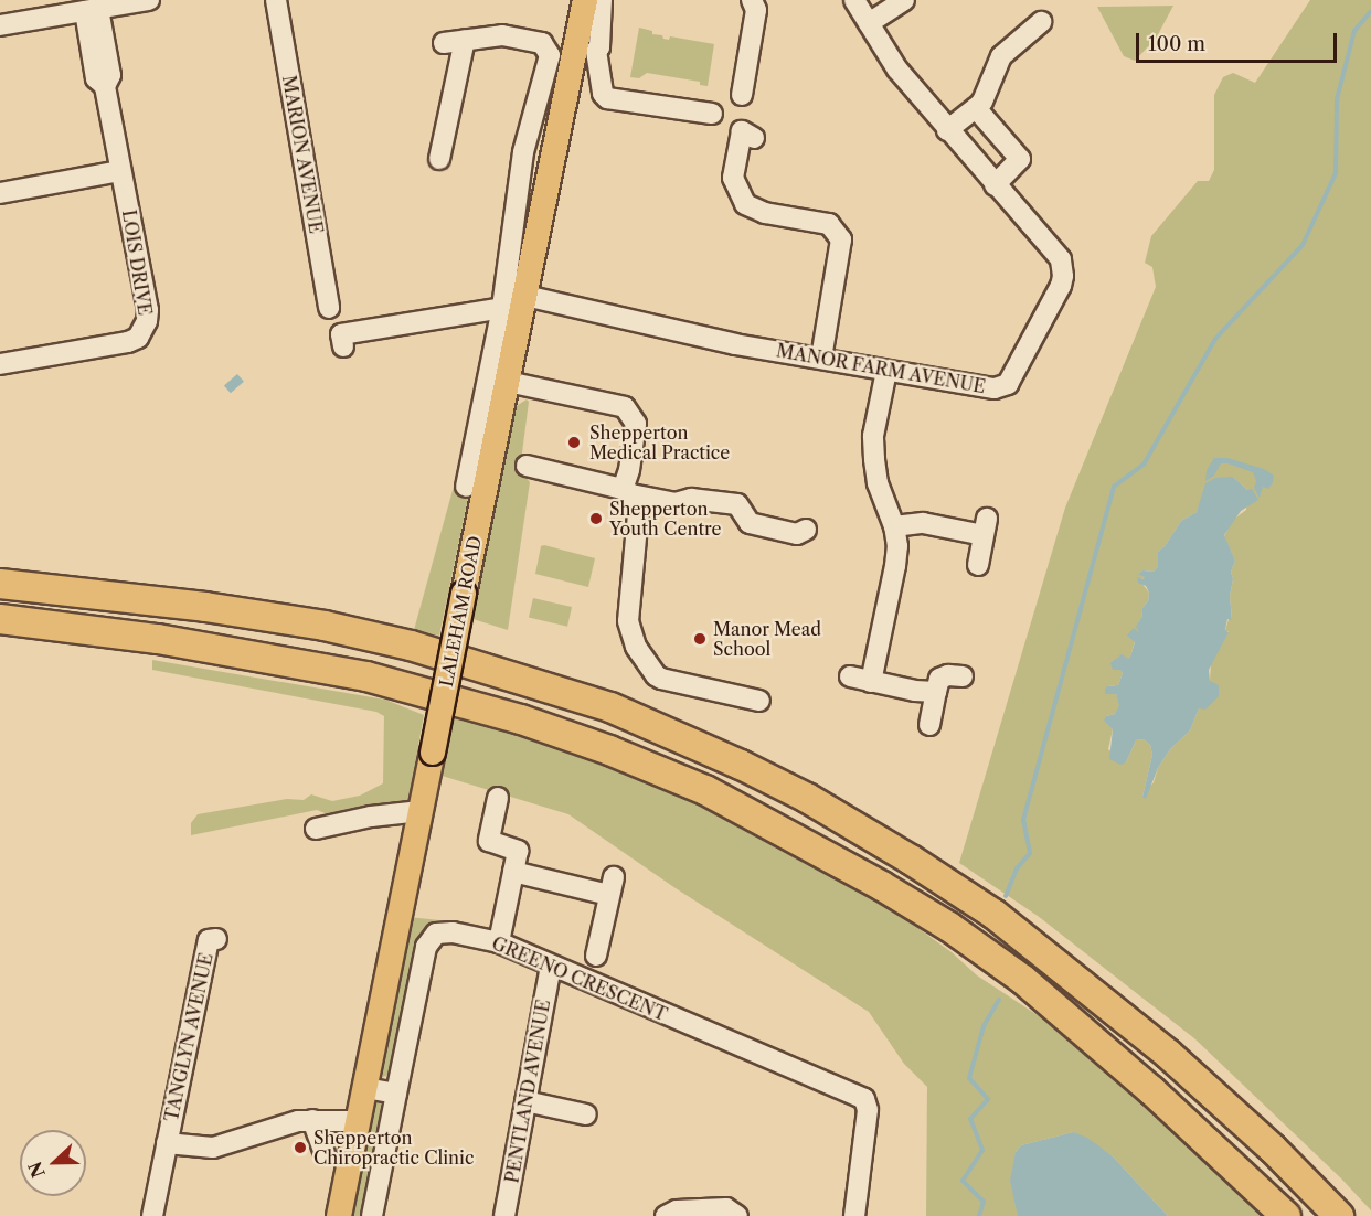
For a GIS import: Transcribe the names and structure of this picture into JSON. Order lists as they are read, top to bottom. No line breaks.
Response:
{"streets":{"main road":["LALEHAM ROAD"],"street":["MARION AVENUE","LOIS DRIVE","MANOR FARM AVENUE","GREENO CRESCENT","TANGLYN AVENUE","PENTLAND AVENUE"]},"crossings":[["MANOR FARM AVENUE","LALEHAM ROAD"],["LALEHAM ROAD","TANGLYN AVENUE"],["GREENO CRESCENT","PENTLAND AVENUE"]],"places":["Shepperton Medical Practice","Shepperton Youth Centre","Manor Mead School","Shepperton Chiropractic Clinic"],"scale_bar":"100 m","north":"left"}
